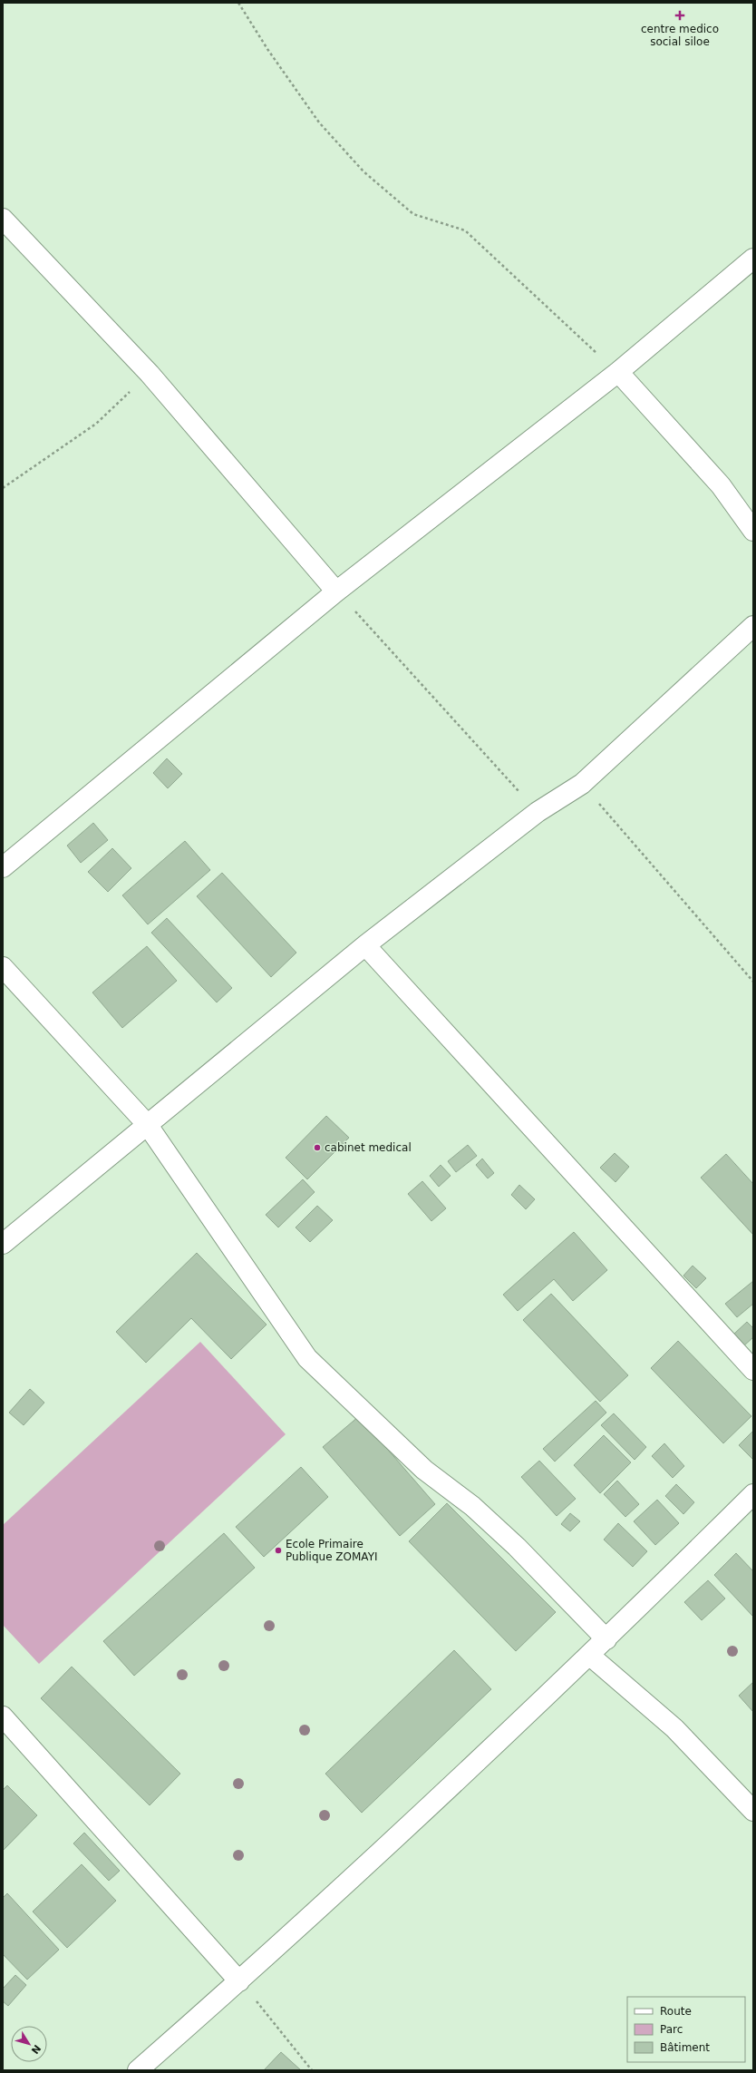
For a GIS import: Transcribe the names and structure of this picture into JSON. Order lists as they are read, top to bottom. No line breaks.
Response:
{"places":{"health":["centre medico social siloe"],"other":["cabinet medical","Ecole Primaire Publique ZOMAYI"]},"legend":["Route","Parc","Bâtiment"],"north":"bottom right"}
